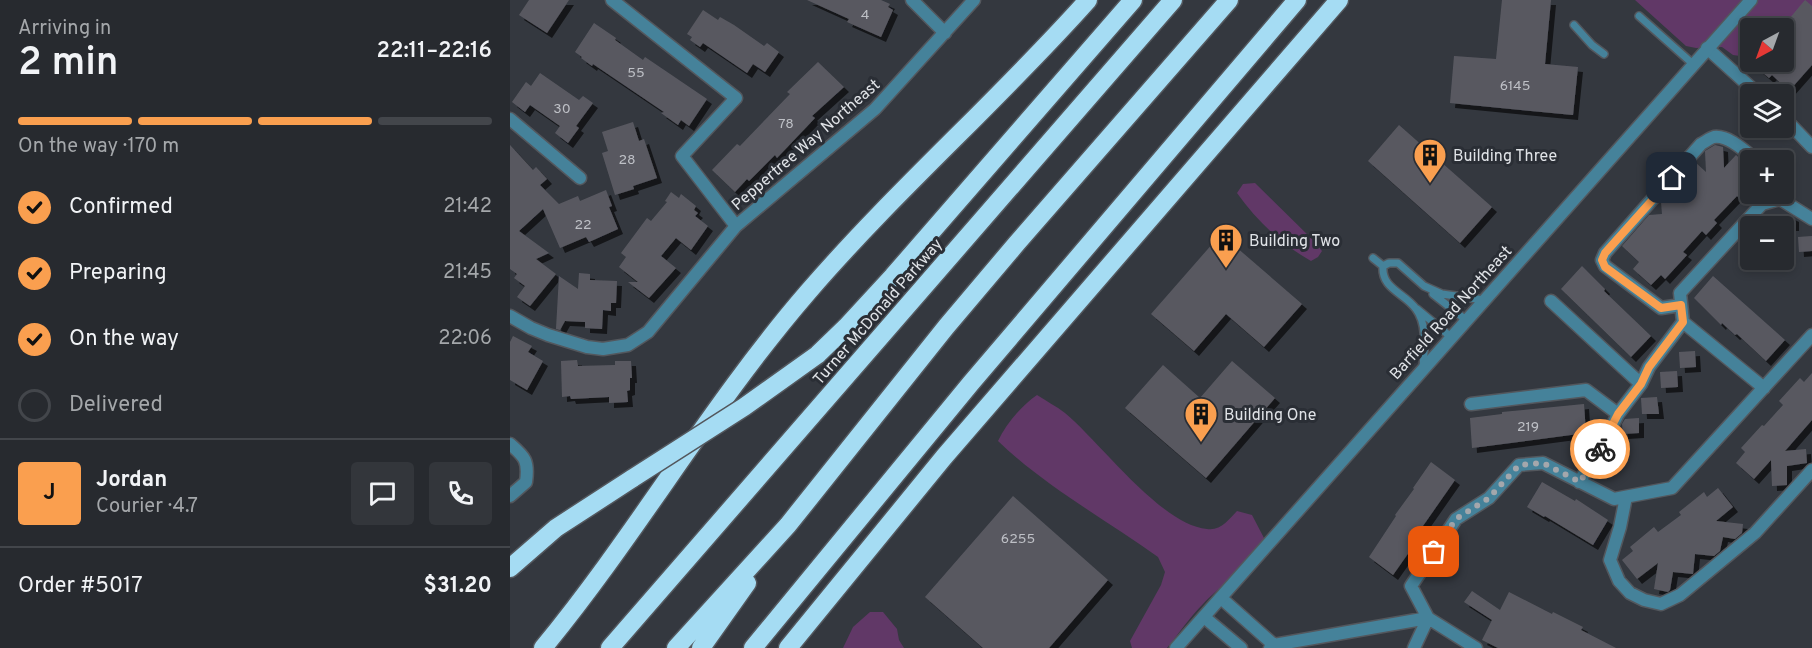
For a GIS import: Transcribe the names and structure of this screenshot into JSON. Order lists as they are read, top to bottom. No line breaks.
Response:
{"streets":{"highway":["Turner McDonald Parkway"],"street":["Peppertree Way Northeast","Barfield Road Northeast"]},"places":{"building":["Building Three","Building Two","Building One"]},"house_numbers":["4","55","6145","30","78","28","22","219","6255"],"north":"bottom left","page":{"heading":["2 min","Arriving in","22:11–22:16"],"panel":["Jordan","Courier · 4.7","Order #5017","$31.20"],"map_buttons":["+","−"],"bar":"On the way · 170 m","list":[["Confirmed","21:42"],["Preparing","21:45"],["On the way","22:06"],"Delivered"],"round":"J"}}
